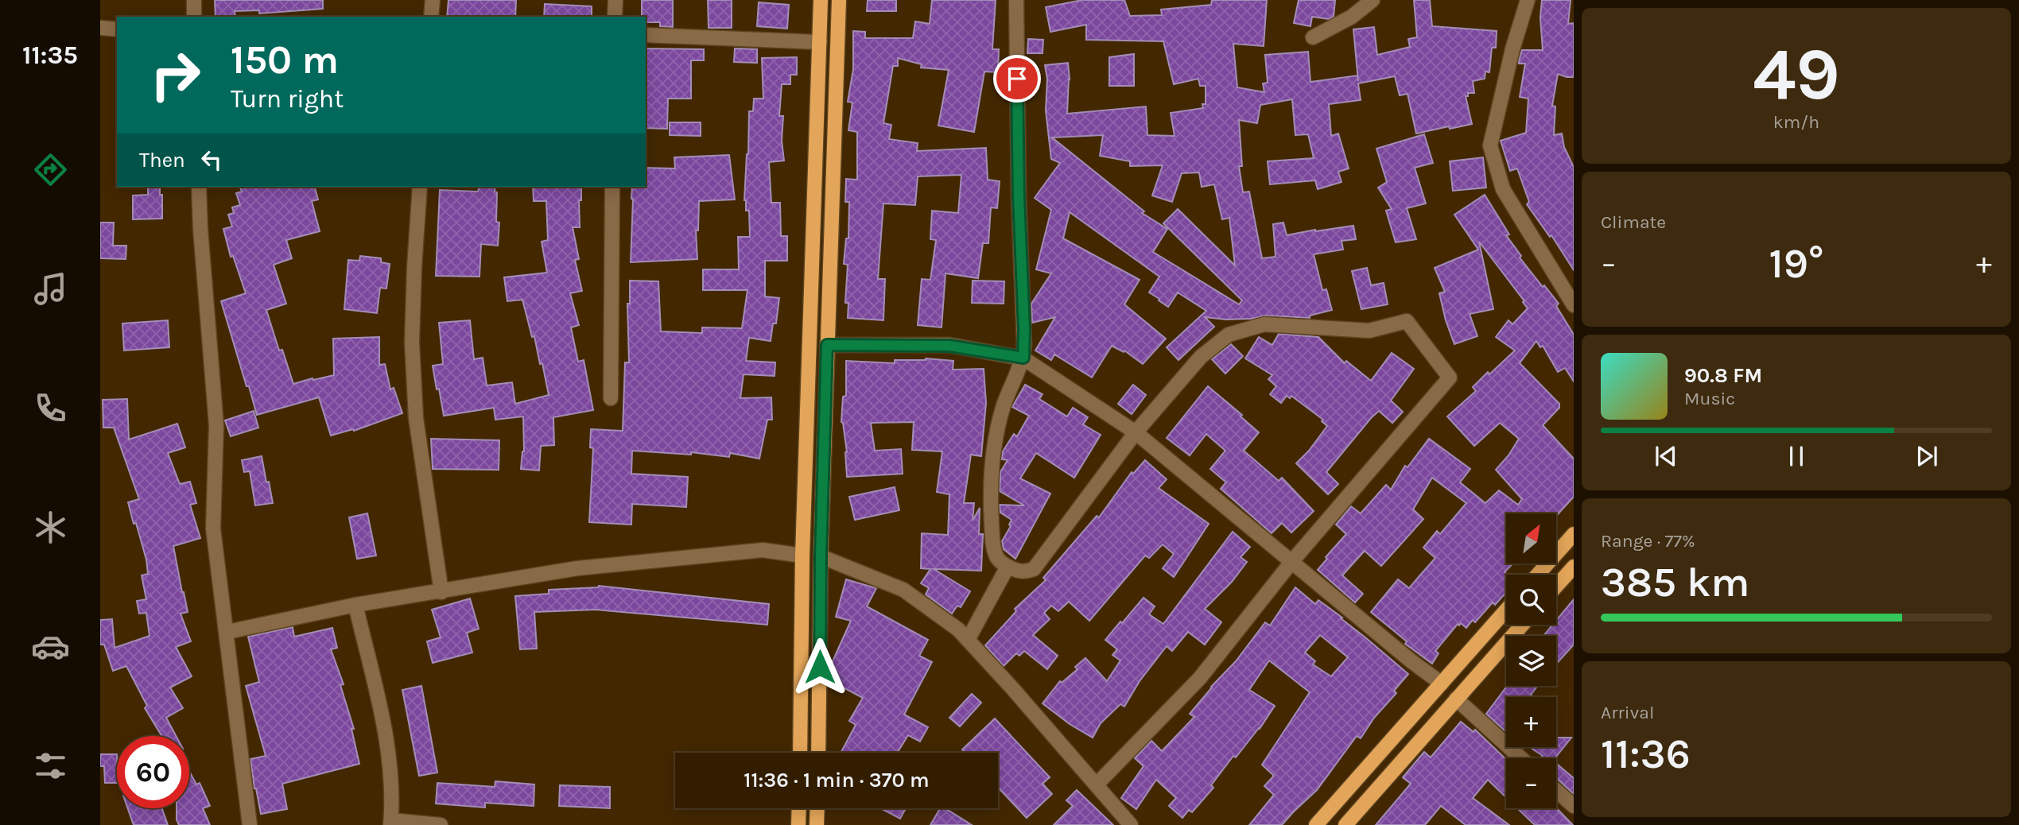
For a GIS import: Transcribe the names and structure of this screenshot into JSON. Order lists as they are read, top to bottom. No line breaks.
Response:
{"north":"top right","page":{"tabs":"11:35","tile":[["49","km/h"],"Climate",["Range · 77%","385 km"],["Arrival","11:36"]],"turn":["150 m","Turn right"],"then":"Then","heat":["−","19°","+"],"song":["90.8 FM","Music"],"map_buttons":["+","−"],"limit":"60","trip":"11:36 · 1 min · 370 m"}}
